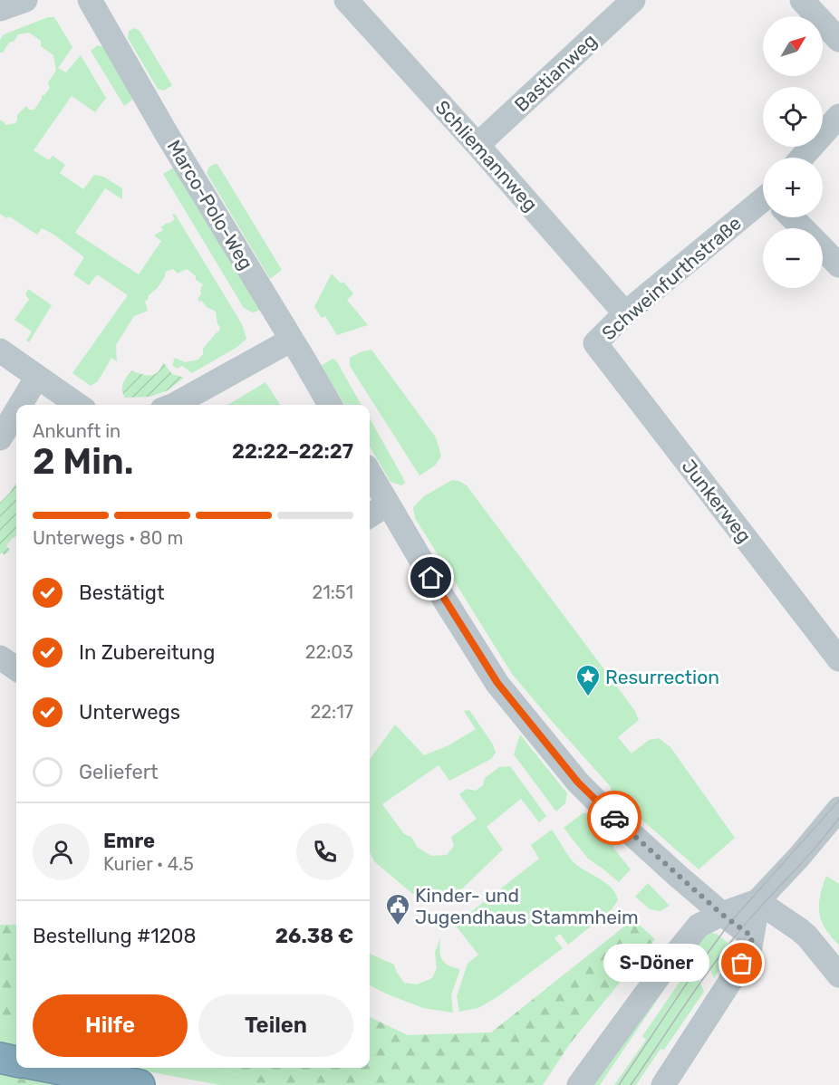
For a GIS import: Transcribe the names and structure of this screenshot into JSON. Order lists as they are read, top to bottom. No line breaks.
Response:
{"streets":{"street":["Bastianweg","Schliemannweg","Marco-Polo-Weg","Schweinfurthstraße","Junkerweg"]},"crossings":[["Bastianweg","Schliemannweg"],["Schliemannweg","Schweinfurthstraße"],["Schweinfurthstraße","Junkerweg"]],"places":{"place":["Resurrection"],"public building":["Kinder- und Jugendhaus Stammheim"],"other":["S-Döner"]},"north":"top right","page":{"map_buttons":["+","−"],"heading":["2 Min.","Ankunft in","22:22–22:27"],"panel":["Emre","Kurier · 4.5","Bestellung #1208","26.38 €"],"bar":"Unterwegs · 80 m","list":[["Bestätigt","21:51"],["In Zubereitung","22:03"],["Unterwegs","22:17"],"Geliefert"],"bubble":"S-Döner","buttons":["Hilfe","Teilen"]}}
